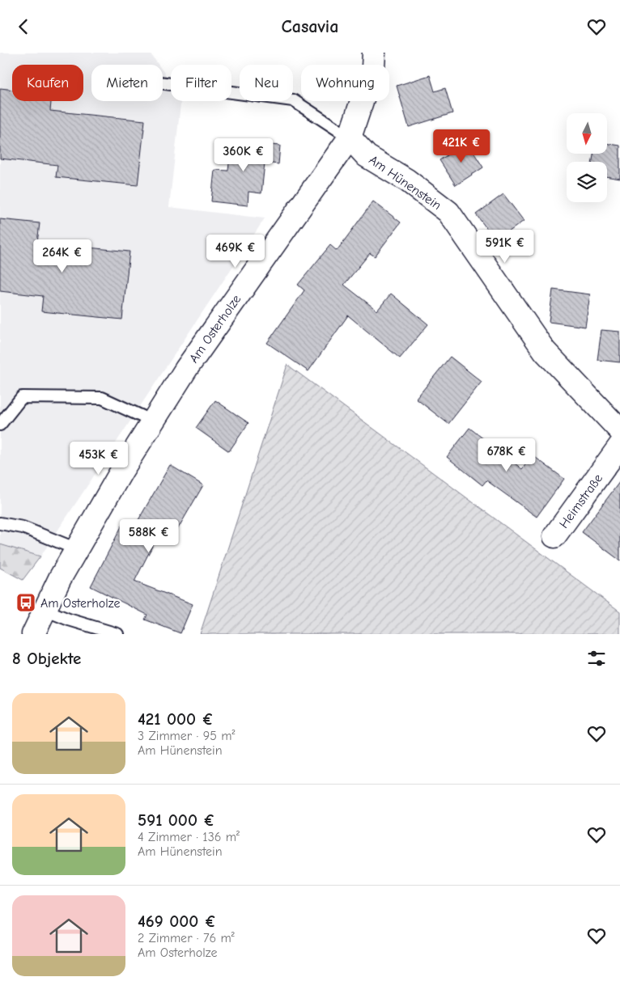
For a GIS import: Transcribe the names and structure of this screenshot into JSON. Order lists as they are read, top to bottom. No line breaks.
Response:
{"streets":{"street":["Am Hünenstein","Am Osterholze","Heimstraße"]},"crossings":[["Am Hünenstein","Am Osterholze"]],"places":{"bus stop":["Am Osterholze"]},"north":"bottom","page":{"header":"Casavia","chip":["Kaufen","Mieten","Filter","Neu","Wohnung"],"price":["421K €","360K €","591K €","469K €","264K €","678K €","453K €","588K €"],"heading":"8 Objekte","list":[{"name":"421 000 €","note":"3 Zimmer · 95 m² · Am Hünenstein"},{"name":"591 000 €","note":"4 Zimmer · 136 m² · Am Hünenstein"},{"name":"469 000 €","note":"2 Zimmer · 76 m² · Am Osterholze"}]}}
